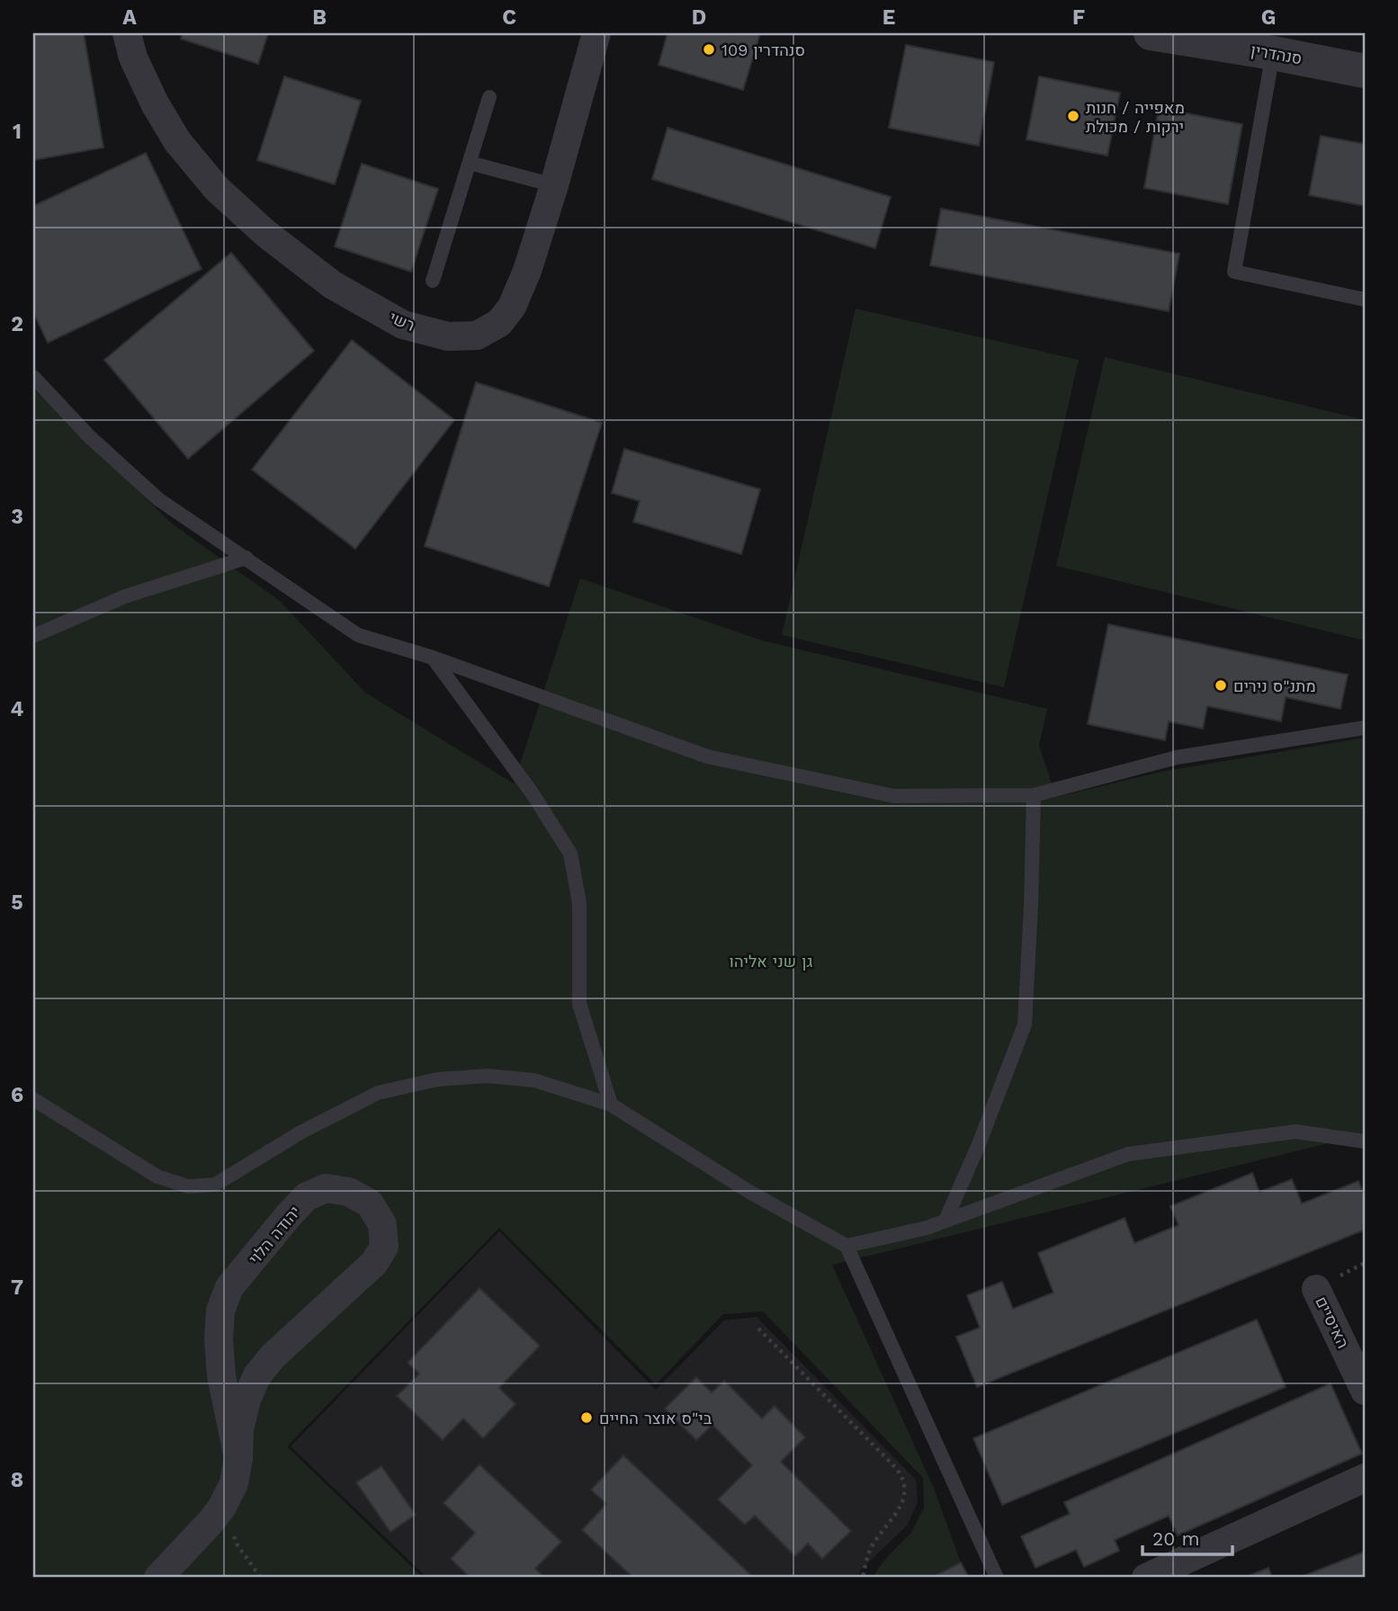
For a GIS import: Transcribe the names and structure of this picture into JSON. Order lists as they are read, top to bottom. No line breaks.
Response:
{"streets":{"street":["סנהדרין","רשי","יהודה הלוי","האיסיים"]},"parks":["גן שני אליהו"],"places":["סנהדרין 109","מאפייה / חנות ירקות / מכולת","מתנ\"ס נירים","בי\"ס אוצר החיים"],"scale_bar":"20 m","grid":{"columns":["A","B","C","D","E","F","G"],"rows":["1","2","3","4","5","6","7","8"]}}
